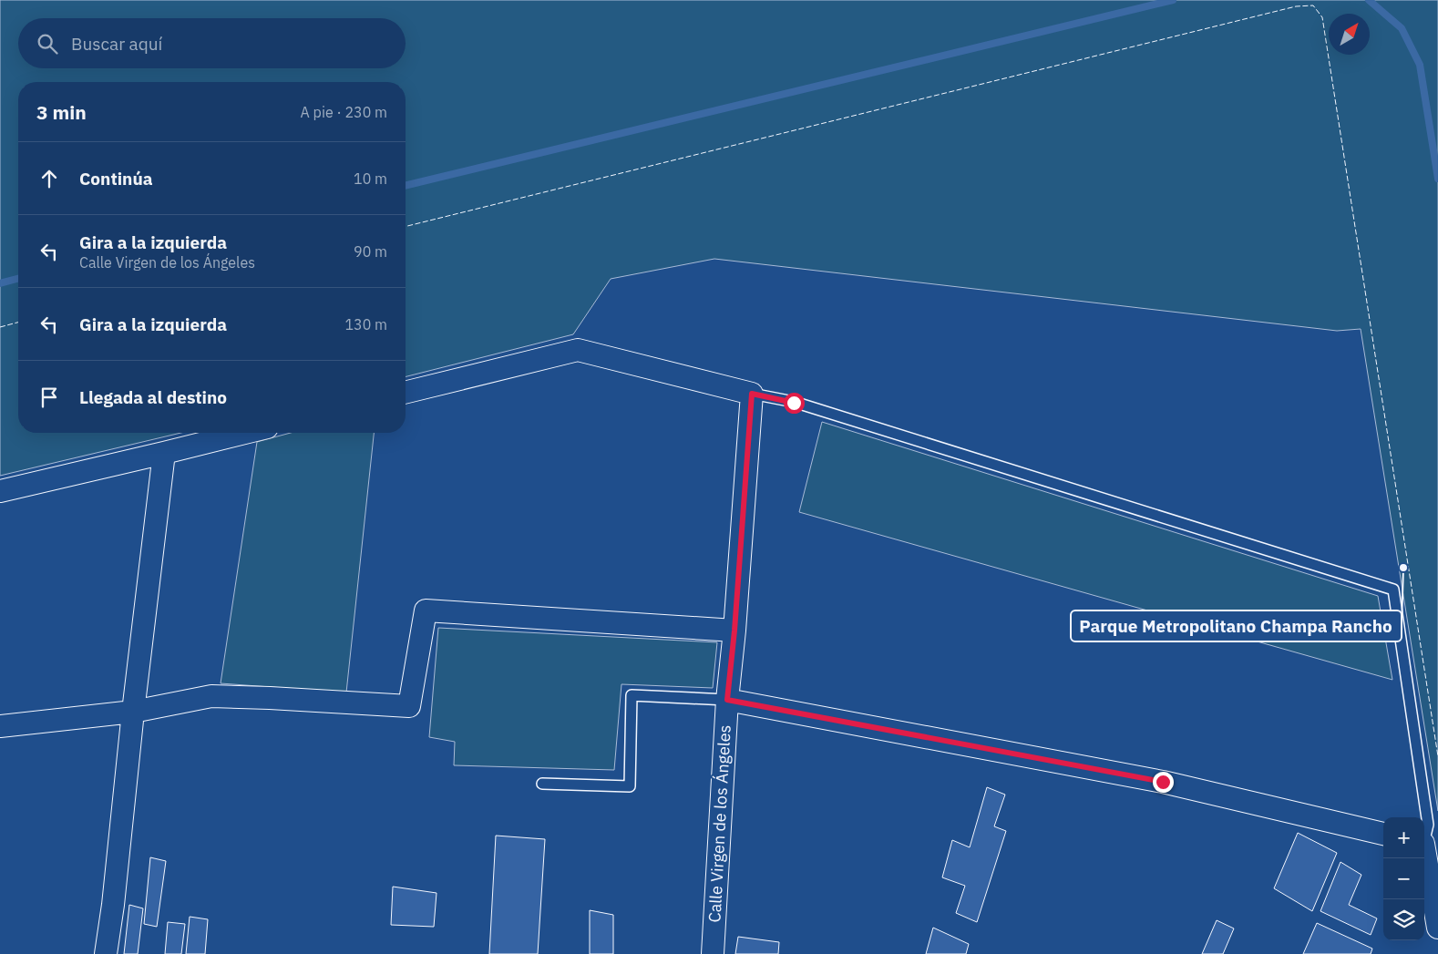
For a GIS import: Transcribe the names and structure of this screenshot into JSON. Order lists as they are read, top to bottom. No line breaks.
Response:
{"streets":{"street":["Calle Virgen de los Ángeles"]},"places":["Parque Metropolitano Champa Rancho"],"north":"top right","page":{"search":"Buscar aquí","heading":["3 min","A pie · 230 m"],"list":[["Continúa","10 m"],["Gira a la izquierda","Calle Virgen de los Ángeles","90 m"],["Gira a la izquierda","130 m"],"Llegada al destino"],"map_buttons":["+","−"]}}
